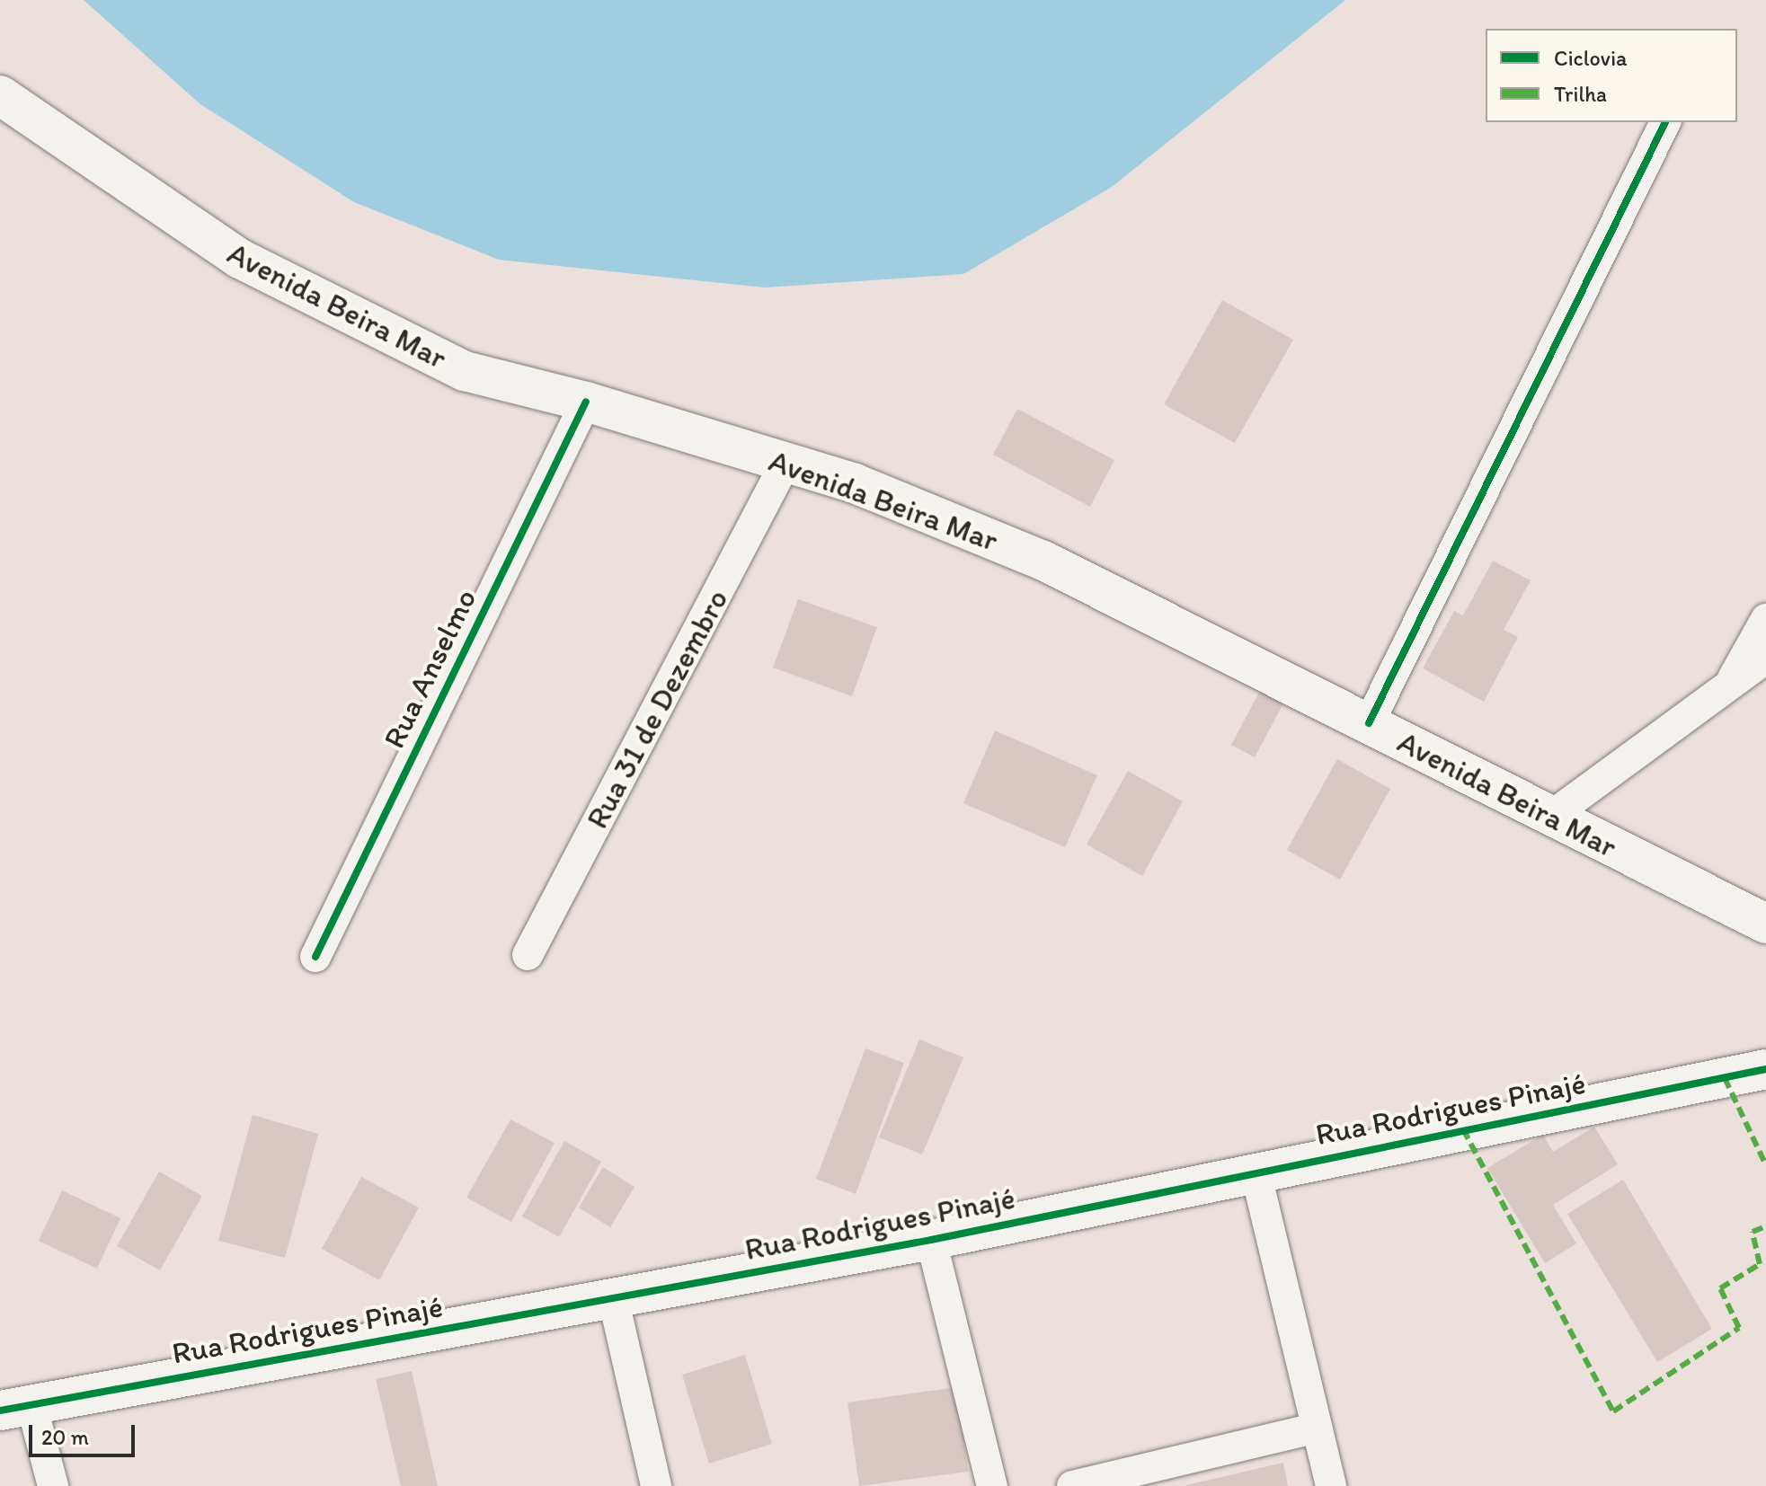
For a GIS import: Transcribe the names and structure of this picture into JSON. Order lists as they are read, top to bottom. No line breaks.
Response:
{"streets":{"main road":["Avenida Beira Mar","Rua Rodrigues Pinajé"],"street":["Rua Anselmo","Rua 31 de Dezembro"]},"crossings":[["Avenida Beira Mar","Rua Anselmo"],["Avenida Beira Mar","Rua 31 de Dezembro"]],"legend":["Ciclovia","Trilha"],"scale_bar":"20 m"}
